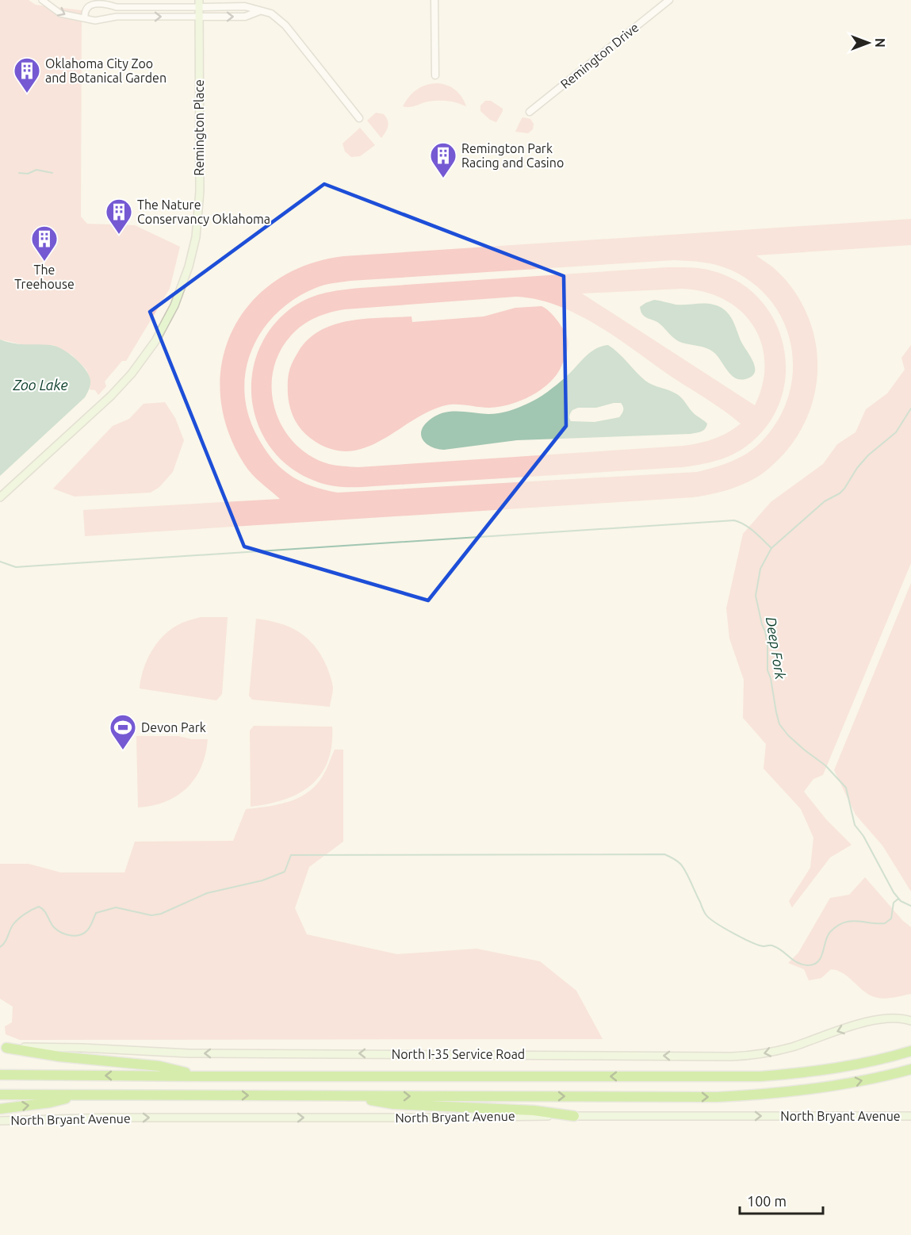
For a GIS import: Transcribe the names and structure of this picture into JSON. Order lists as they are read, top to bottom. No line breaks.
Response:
{"streets":{"main road":["Remington Place","North I-35 Service Road","North Bryant Avenue"],"street":["Remington Drive"]},"one_way":["North I-35 Service Road","North Bryant Avenue"],"water":["Zoo Lake","Deep Fork"],"places":{"building":["Oklahoma City Zoo and Botanical Garden","Remington Park Racing and Casino","The Nature Conservancy Oklahoma","The Treehouse"],"sports":["Devon Park"]},"scale_bar":"100 m","north":"right"}
